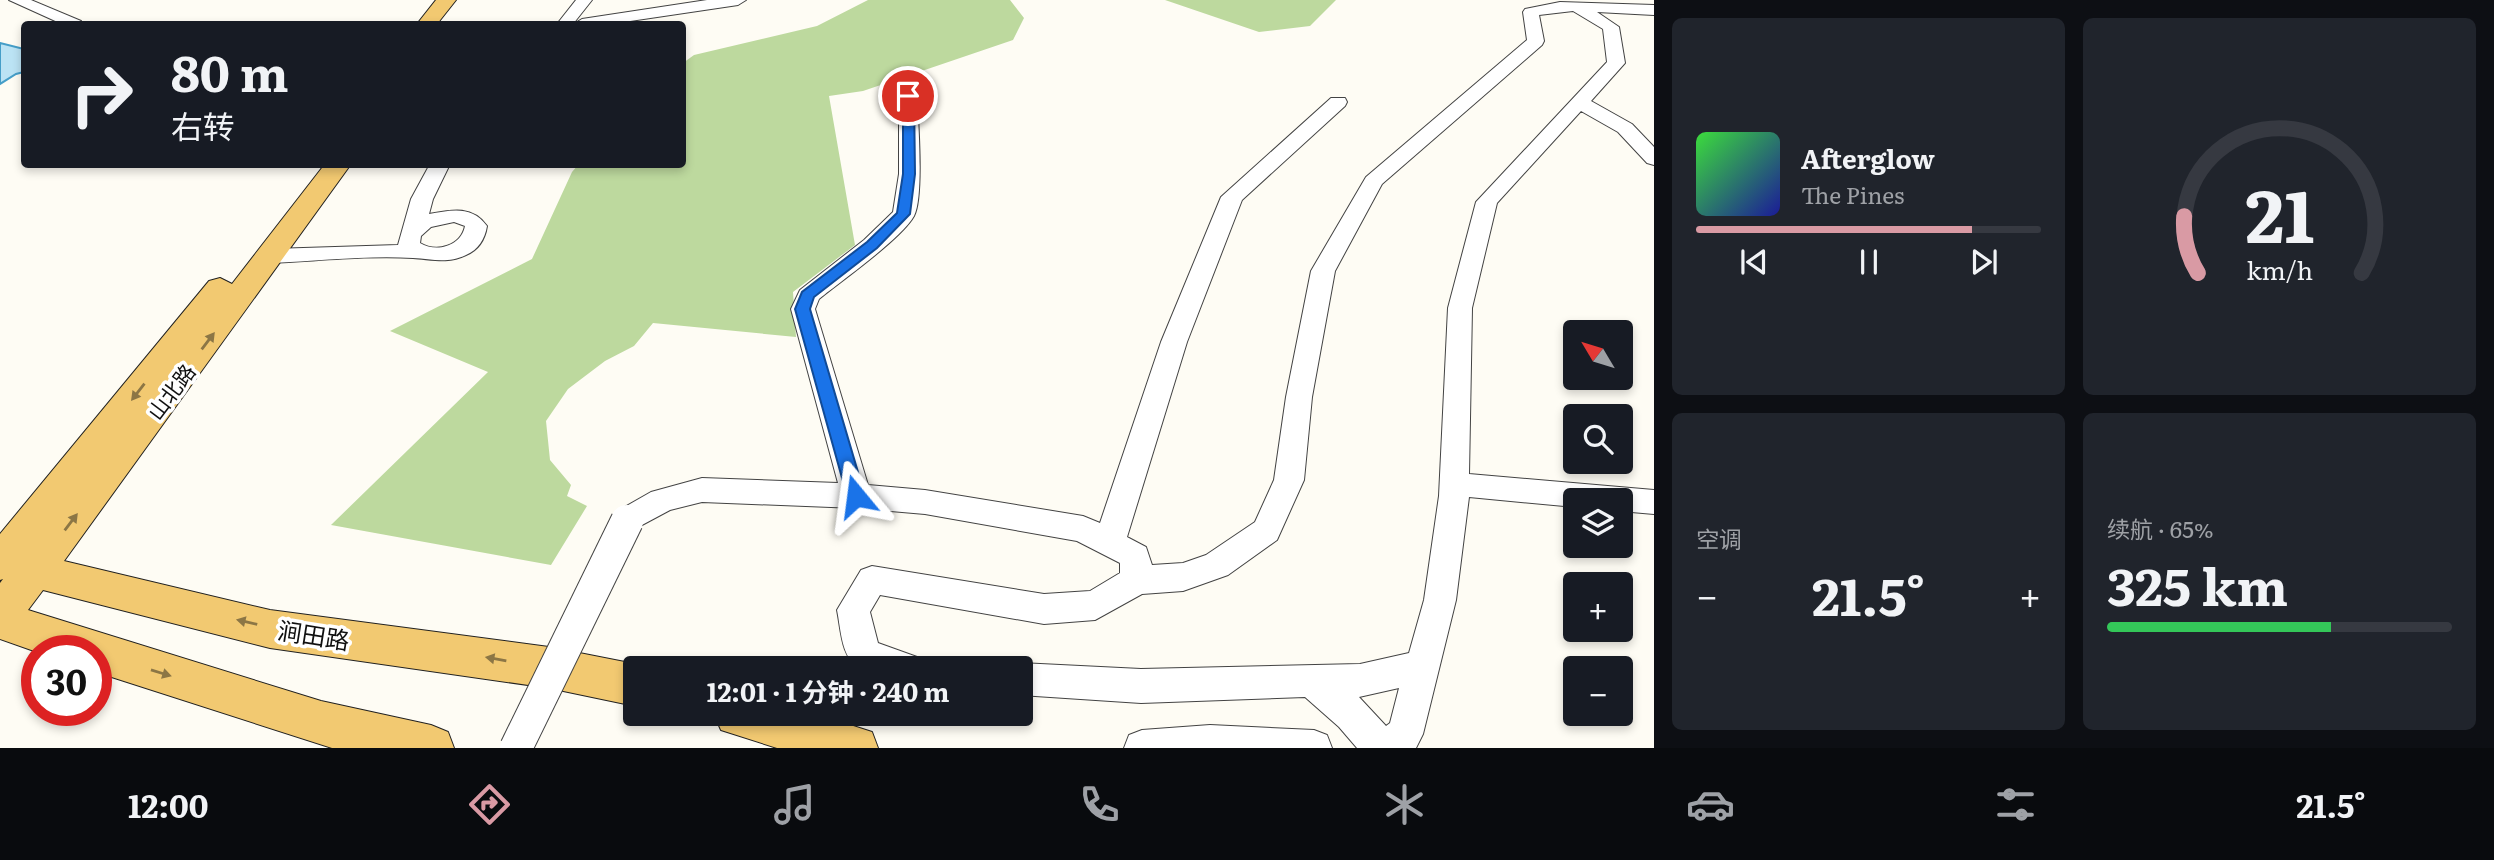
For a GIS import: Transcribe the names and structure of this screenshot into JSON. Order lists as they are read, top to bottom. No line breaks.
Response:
{"streets":{"main road":["山北路","涧田路"]},"crossings":[["山北路","涧田路"]],"north":"top left","page":{"turn":["80 m","右转"],"song":["Afterglow","The Pines"],"map_buttons":["+","−"],"tile":["空调",["续航 · 65%","325 km"]],"heat":["−","21.5°","+"],"limit":"30","trip":"12:01 · 1 分钟 · 240 m","tabs":["12:00","21.5°"],"gauge":["21","km/h"]}}
